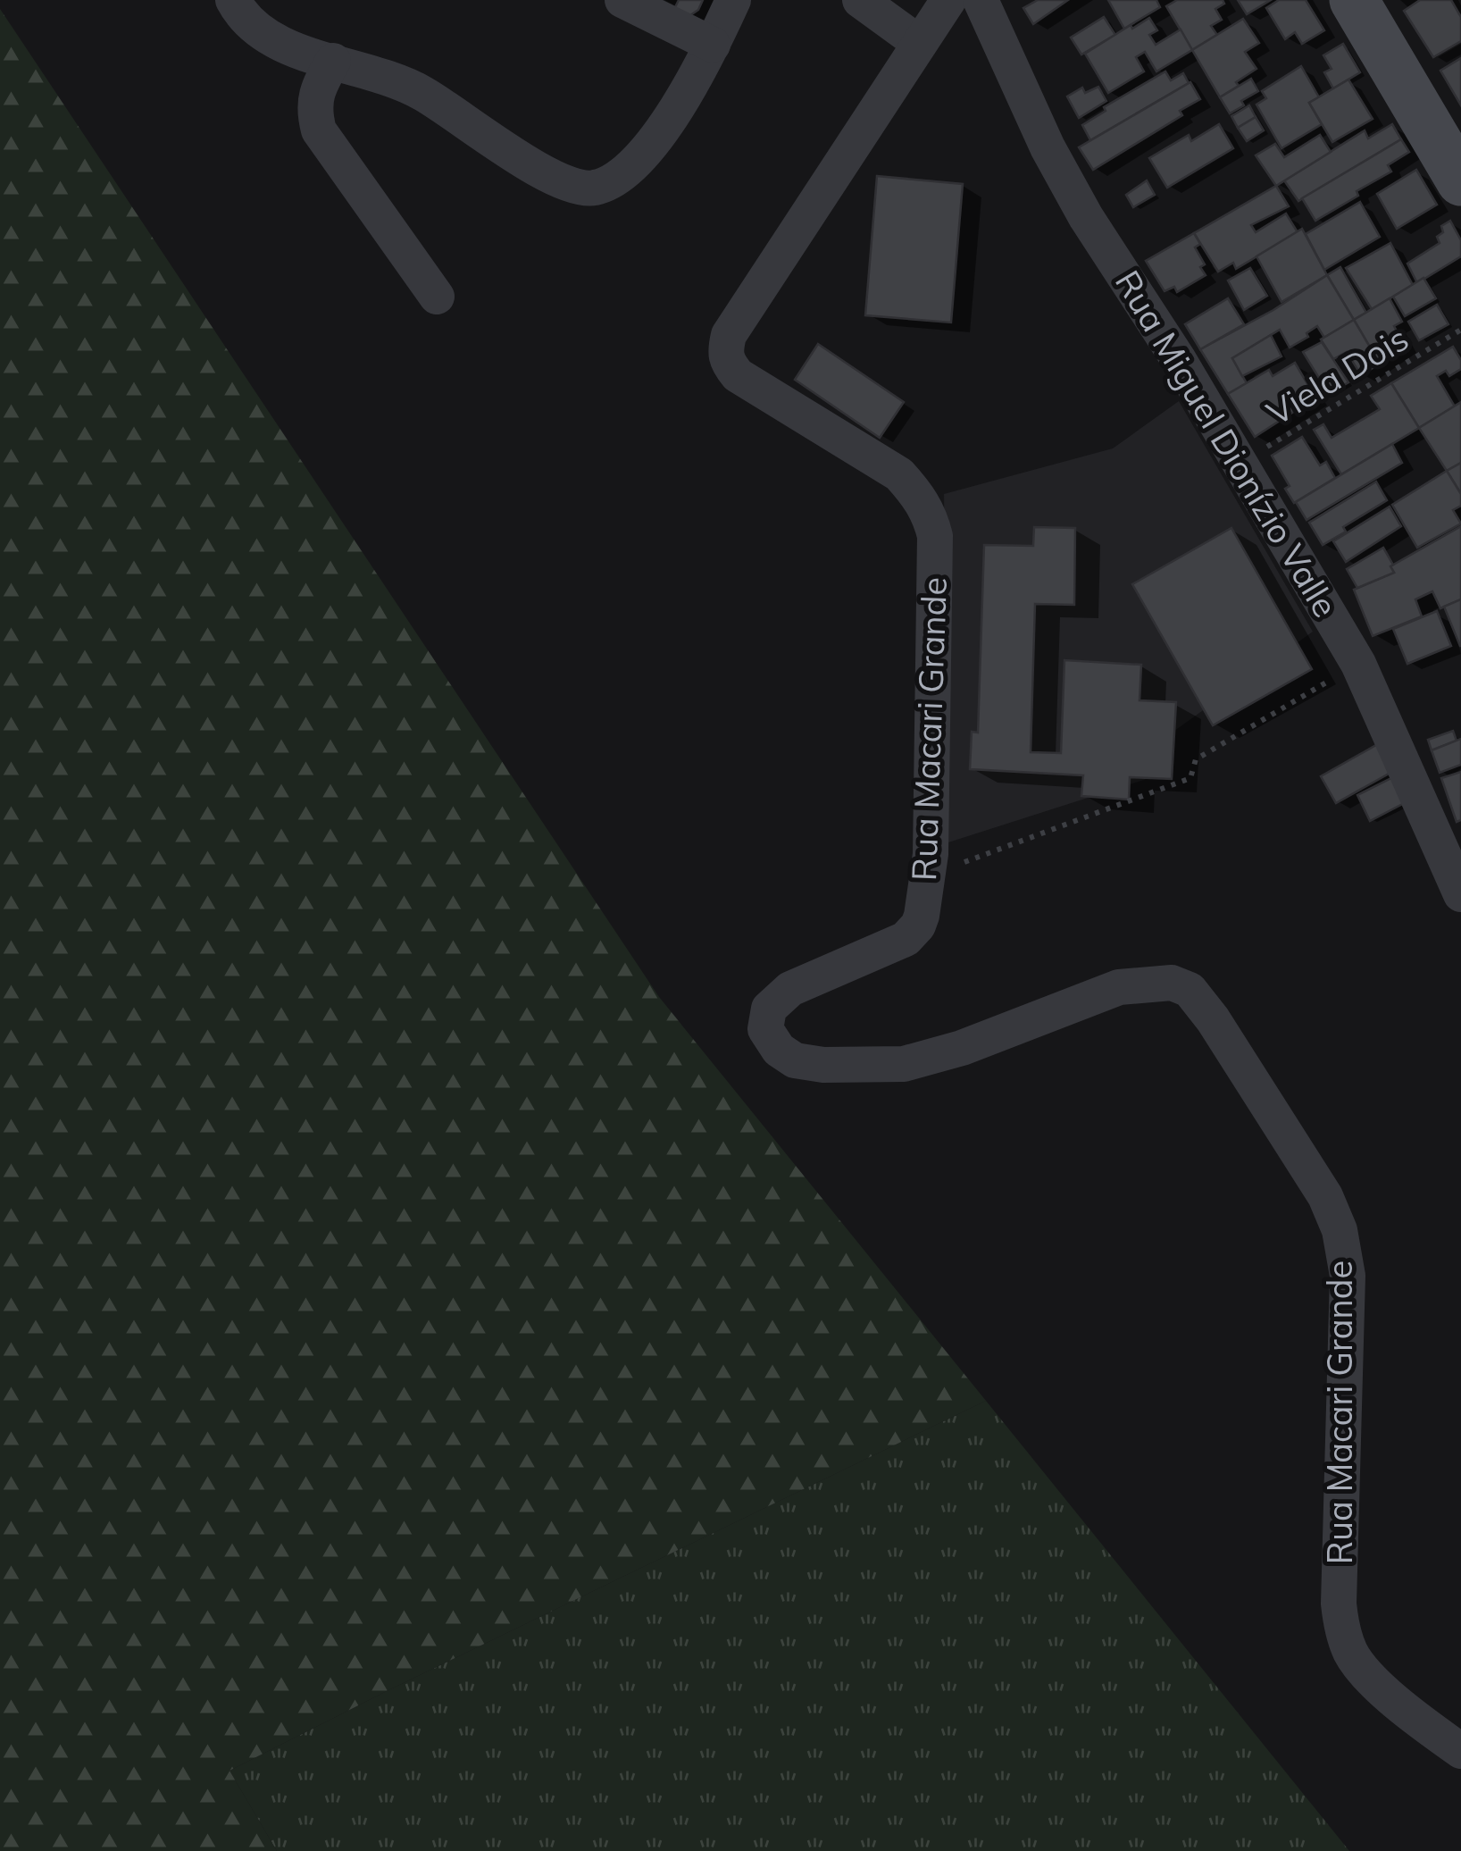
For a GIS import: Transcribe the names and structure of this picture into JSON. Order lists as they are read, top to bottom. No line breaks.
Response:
{"streets":{"street":["Rua Miguel Dionízio Valle","Rua Macari Grande"],"path":["Viela Dois"]},"crossings":[["Viela Dois","Rua Miguel Dionízio Valle"]]}
